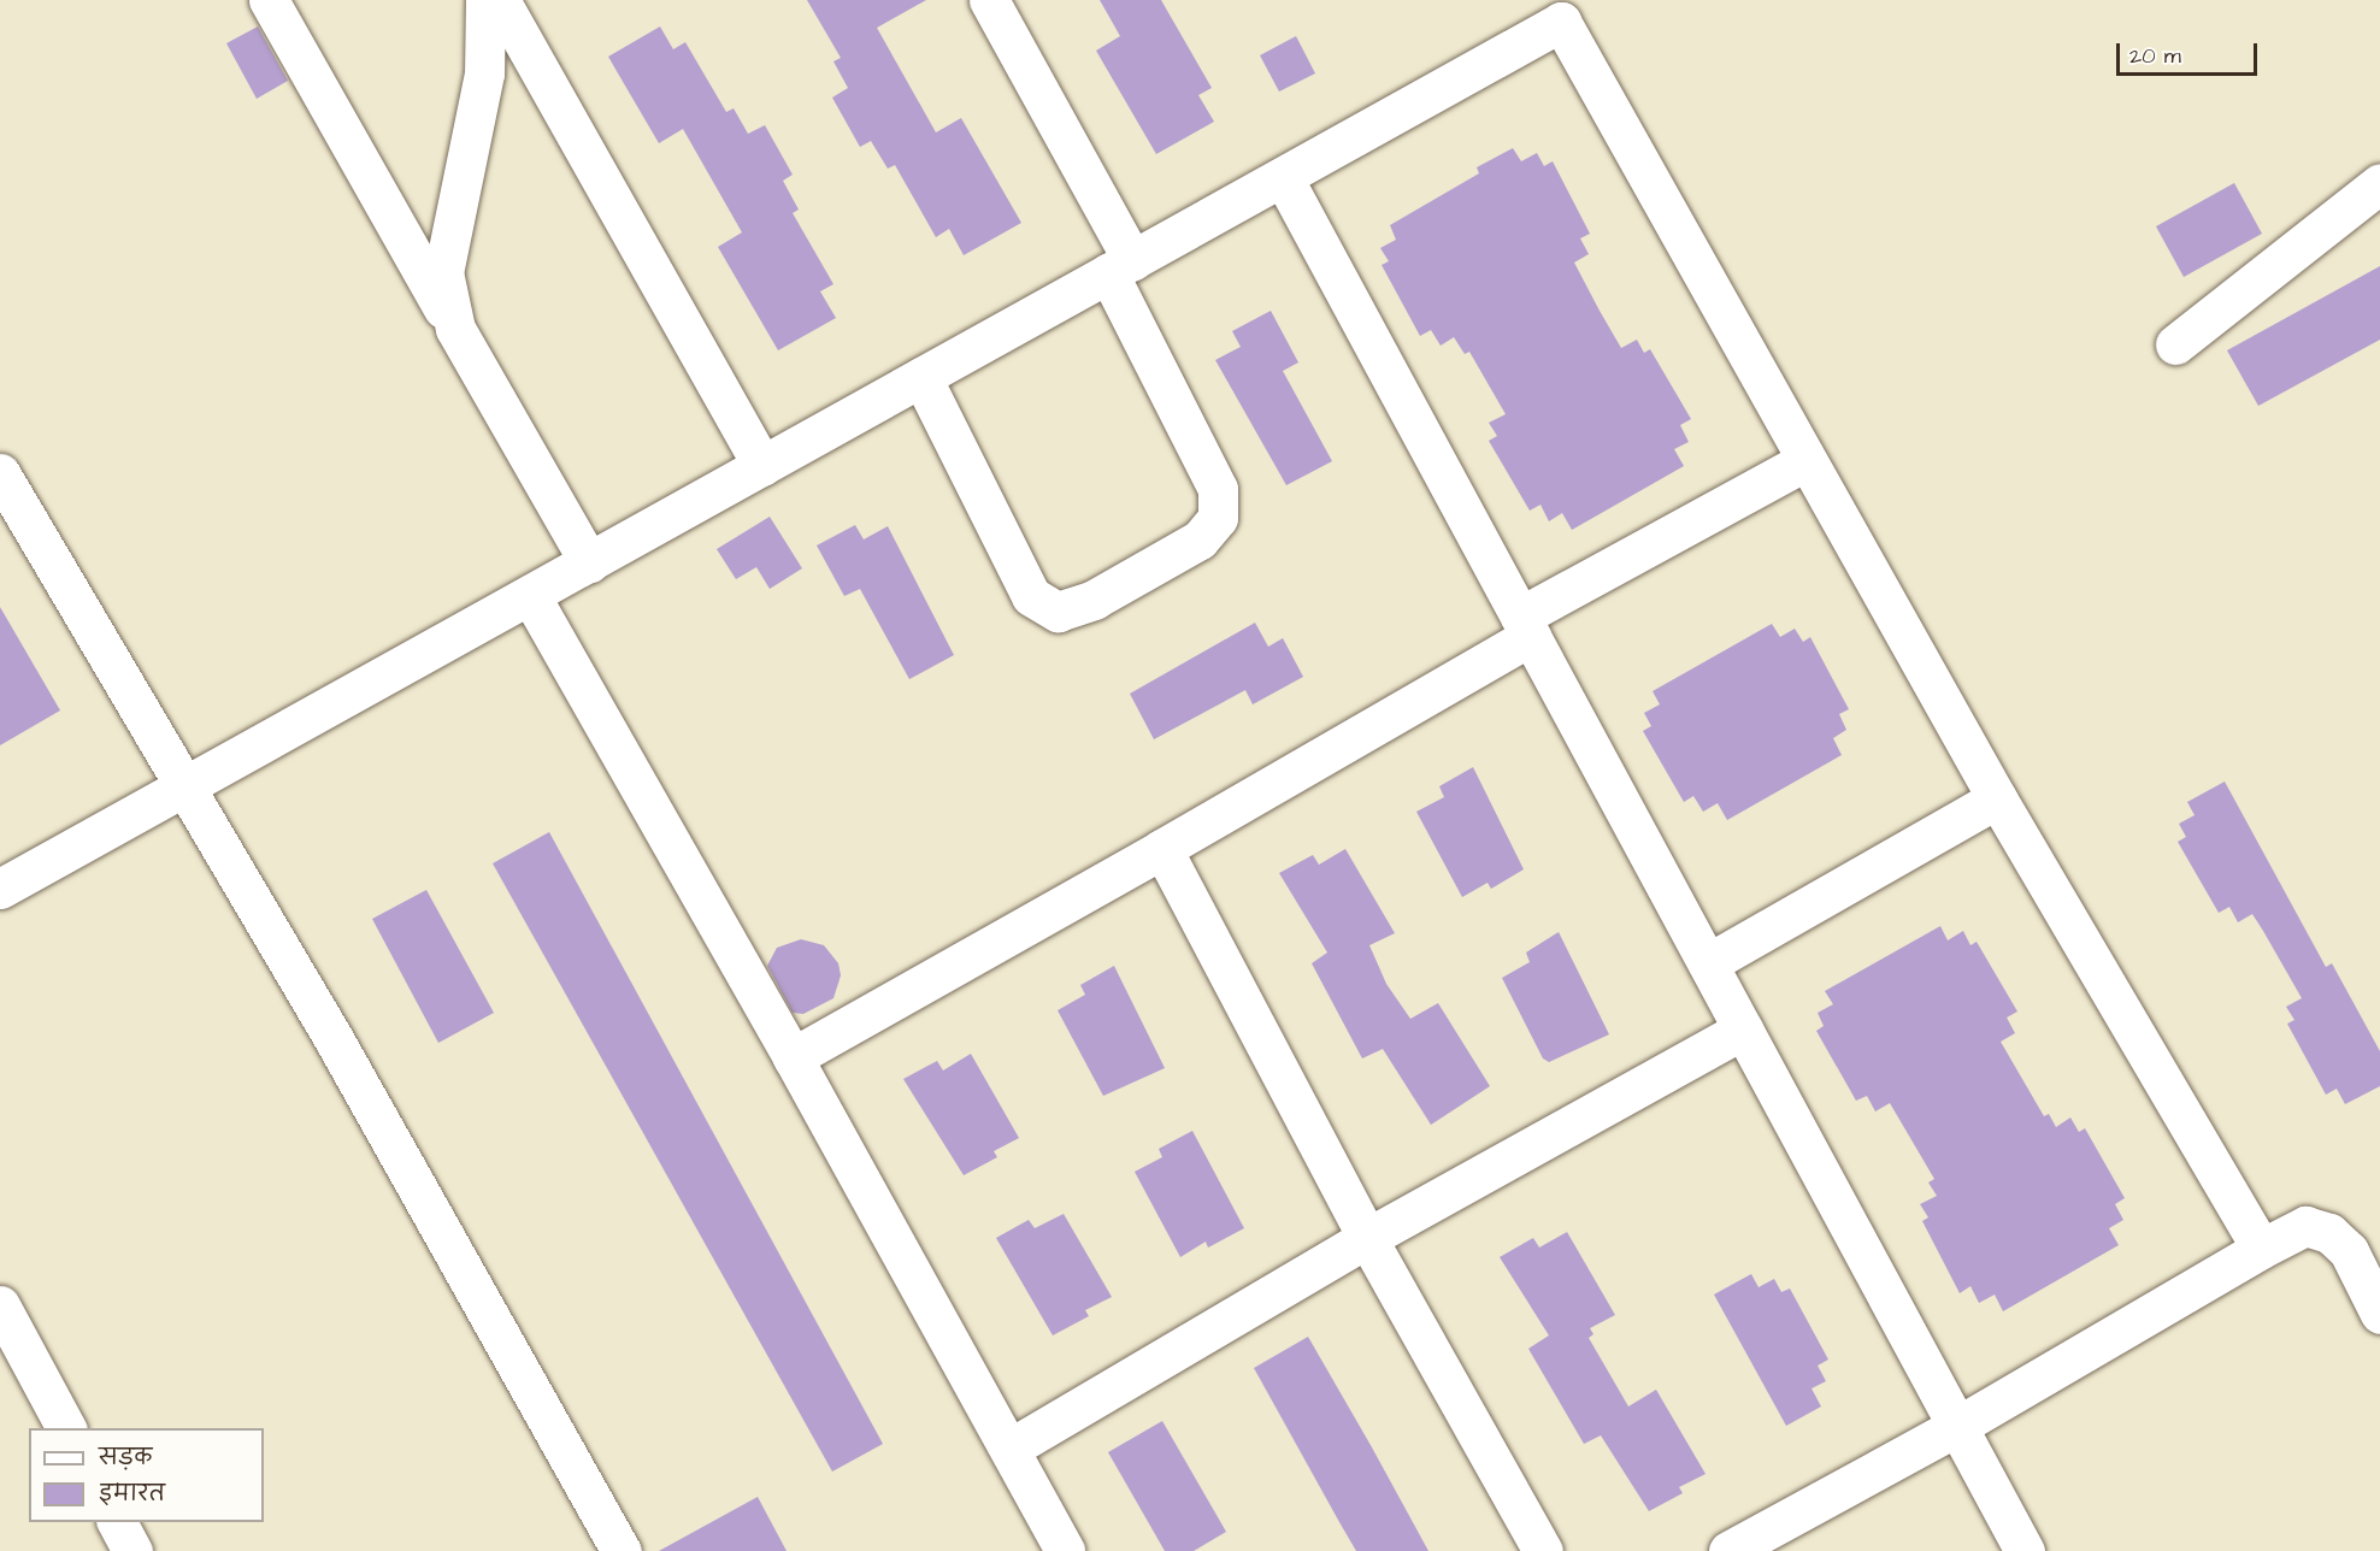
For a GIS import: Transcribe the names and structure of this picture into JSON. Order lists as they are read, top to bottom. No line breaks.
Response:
{"legend":["सड़क","इमारत"],"scale_bar":"20 m"}
